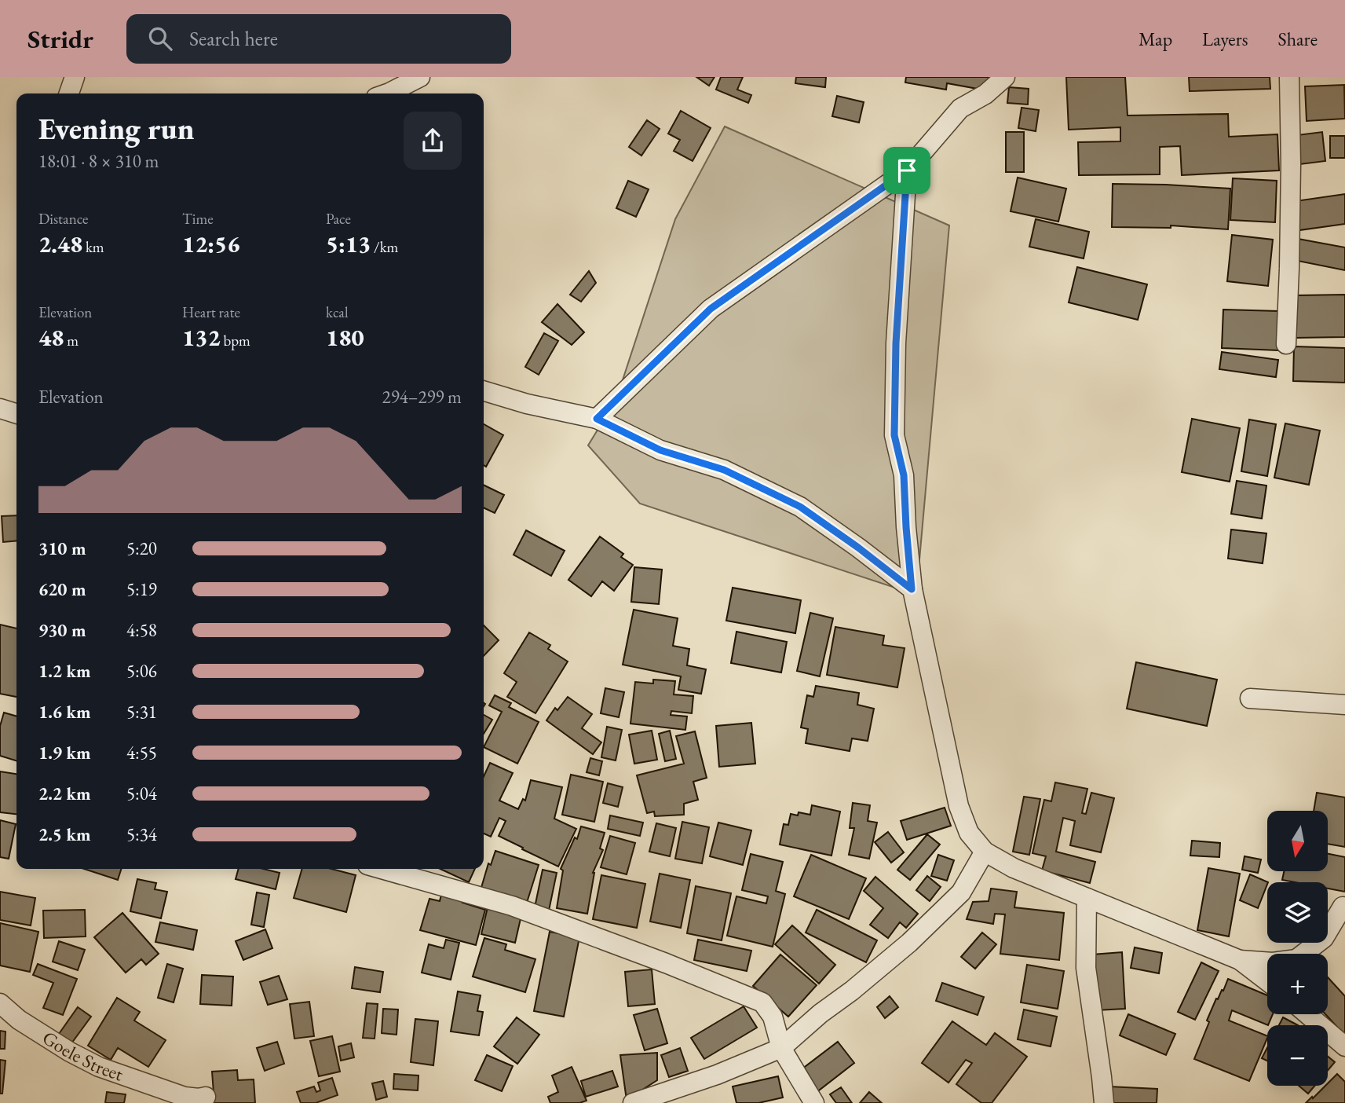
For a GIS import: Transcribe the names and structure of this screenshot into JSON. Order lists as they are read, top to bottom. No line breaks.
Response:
{"streets":{"street":["Goele Street"]},"north":"bottom","page":{"header":"Stridr","search":"Search here","nav":["Map","Layers","Share"],"heading":["Evening run","18:01 · 8 × 310 m"],"stats":[["Distance","2.48 km"],["Time","12:56"],["Pace","5:13 /km"],["Elevation","48 m"],["Heart rate","132 bpm"],["kcal","180"]],"chart":["Elevation","294–299 m"],"list":[{"name":"310 m","note":"5:20"},{"name":"620 m","note":"5:19"},{"name":"930 m","note":"4:58"},{"name":"1.2 km","note":"5:06"},{"name":"1.6 km","note":"5:31"},{"name":"1.9 km","note":"4:55"},{"name":"2.2 km","note":"5:04"},{"name":"2.5 km","note":"5:34"}],"map_buttons":["+","−"]}}
